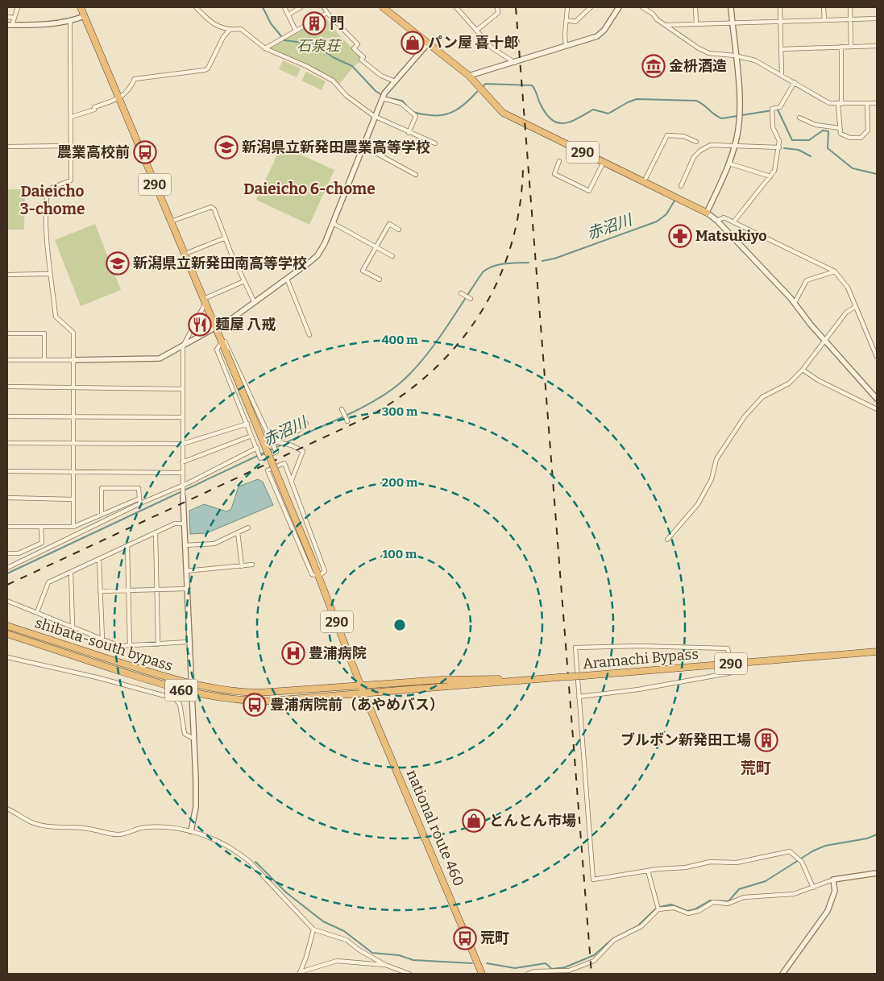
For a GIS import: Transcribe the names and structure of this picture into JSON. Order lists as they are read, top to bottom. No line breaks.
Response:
{"streets":{"highway":["290","shibata-south bypass","Aramachi Bypass","460","national route 460"]},"crossings":[["290","shibata-south bypass"],["290","Aramachi Bypass"],["290","national route 460"],["shibata-south bypass","Aramachi Bypass"],["shibata-south bypass","national route 460"],["Aramachi Bypass","national route 460"]],"districts":["Daieicho 6-chome","Daieicho 3-chome","荒町"],"water":["赤沼川"],"parks":["石泉荘"],"places":{"building":["門","ブルボン新発田工場"],"shop":["パン屋 喜十郎","とんとん市場"],"museum":["金枡酒造"],"school or university":["新潟県立新発田農業高等学校","新潟県立新発田南高等学校"],"bus stop":["農業高校前","豊浦病院前（あやめバス）","荒町"],"pharmacy":["Matsukiyo"],"restaurant":["麺屋 八戒"],"hospital":["豊浦病院"]},"rings":["400 m","300 m","200 m","100 m"]}
